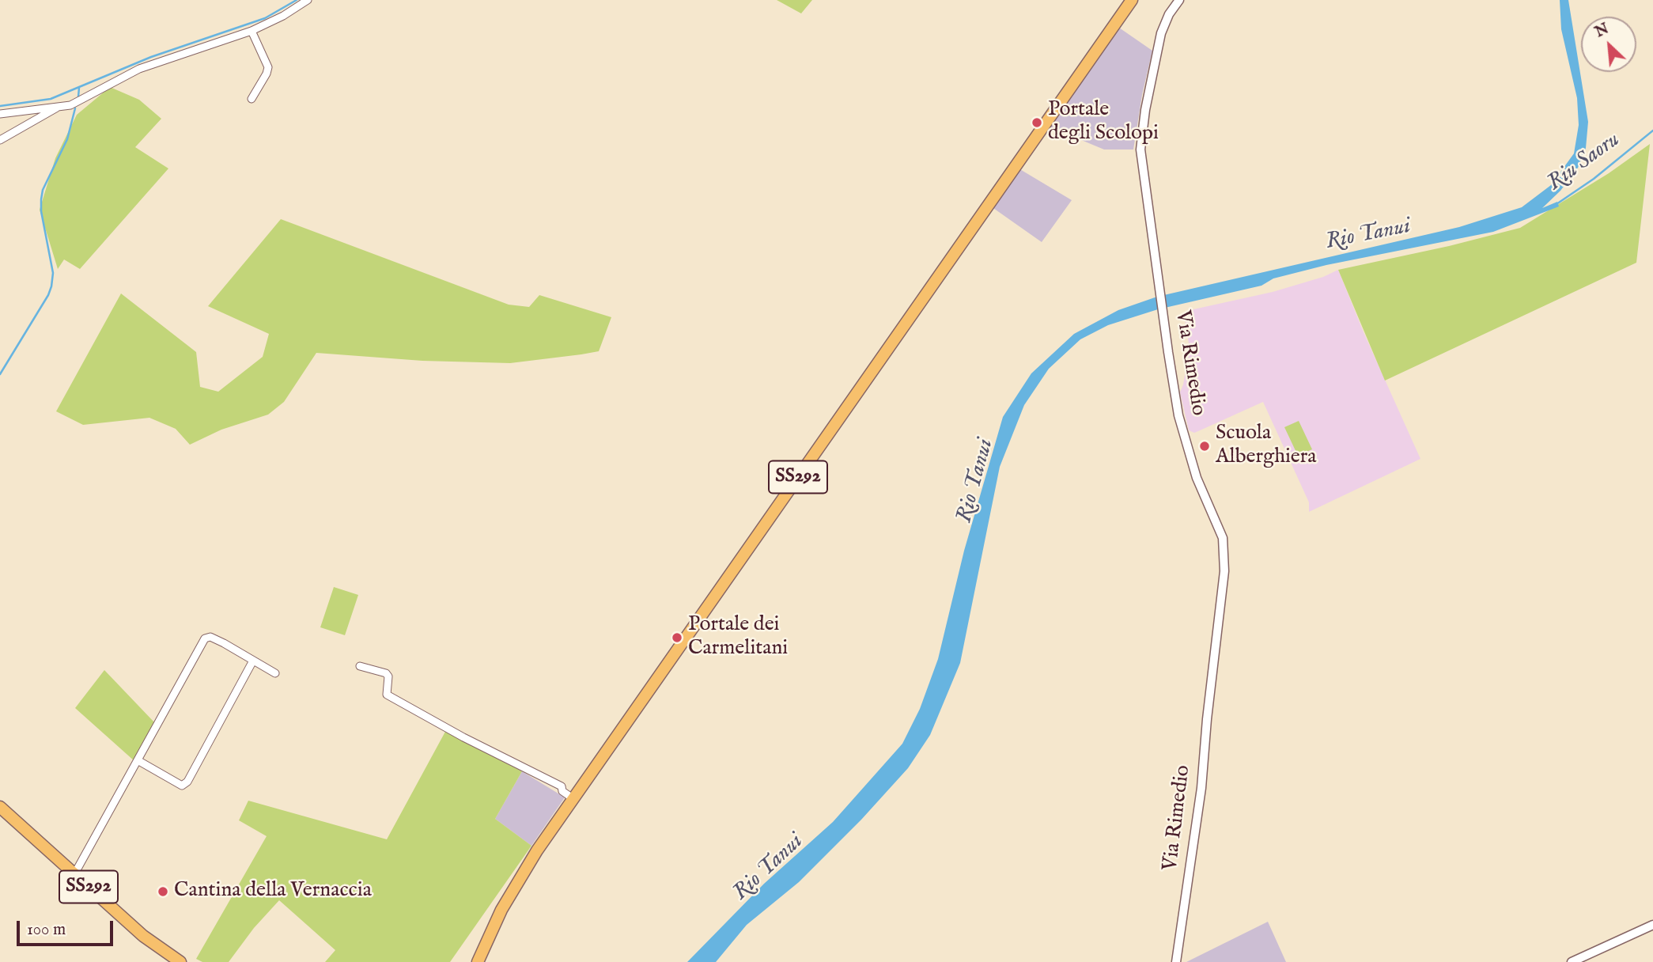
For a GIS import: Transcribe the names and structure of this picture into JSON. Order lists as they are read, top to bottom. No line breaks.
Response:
{"streets":{"main road":["SS292"],"street":["Via Rimedio"]},"water":["Riu Saoru","Rio Tanui"],"places":["Portale degli Scolopi","Scuola Alberghiera","Portale dei Carmelitani","Cantina della Vernaccia"],"scale_bar":"100 m","north":"top left"}
